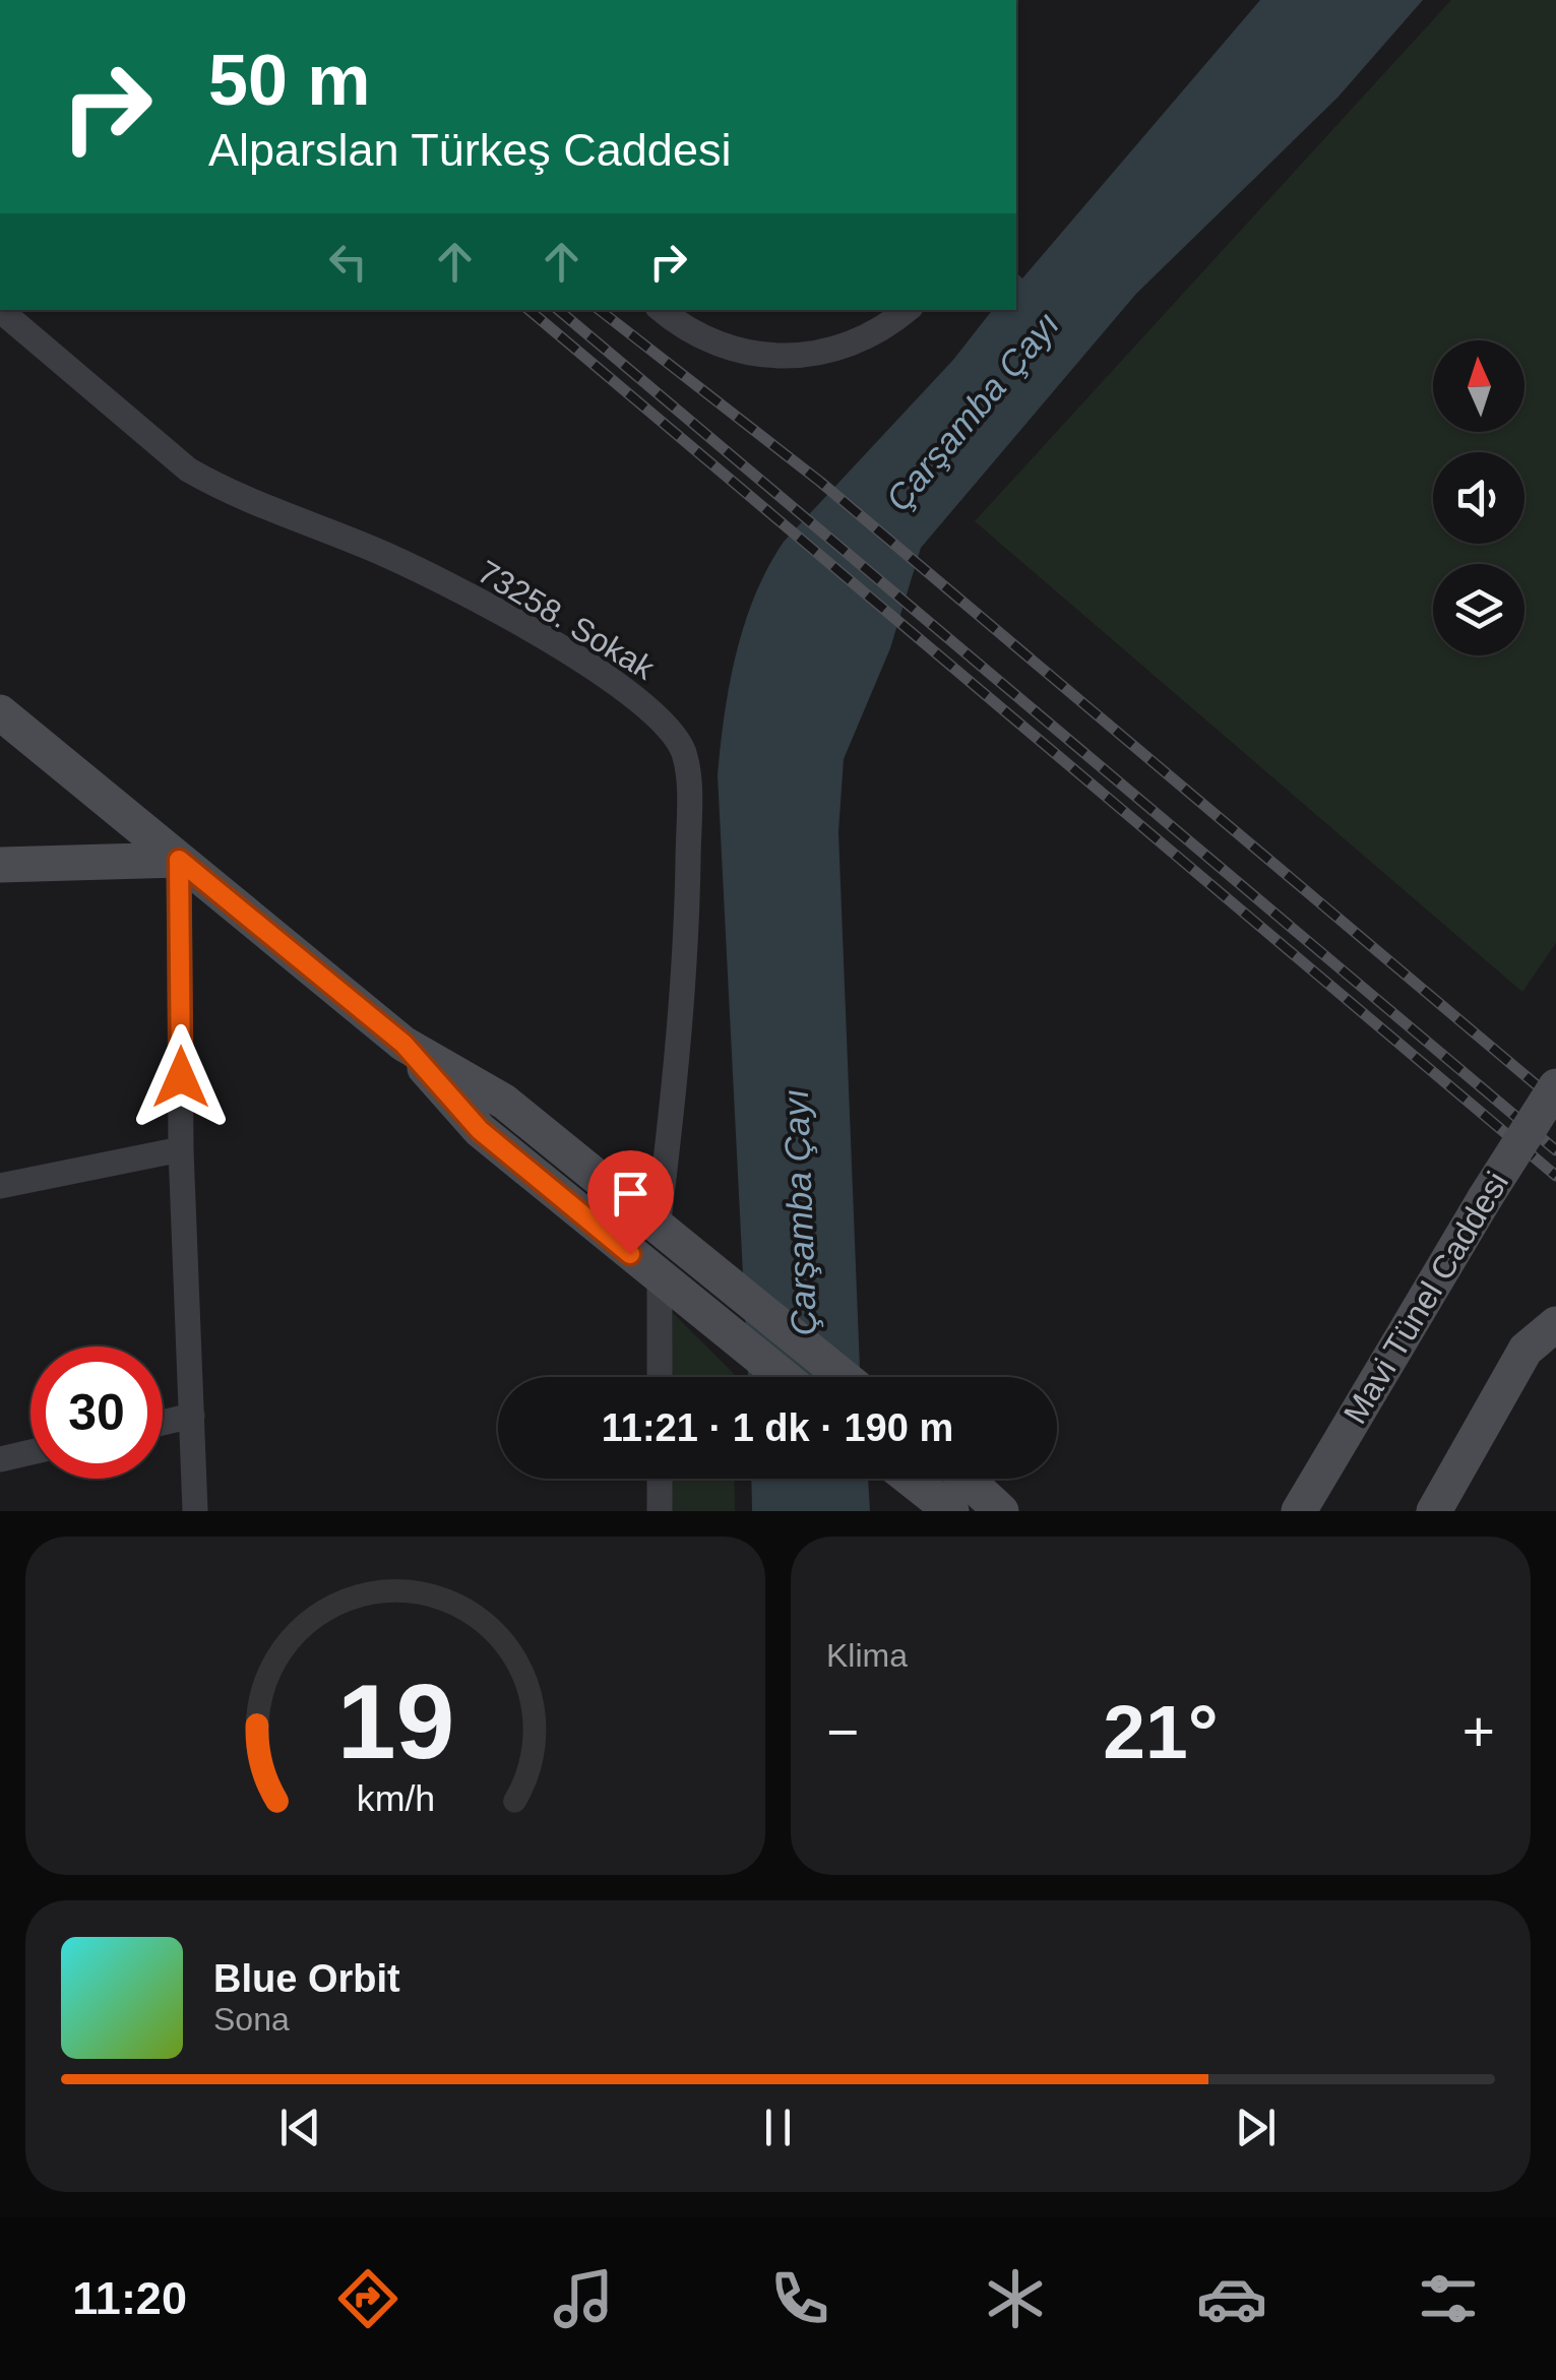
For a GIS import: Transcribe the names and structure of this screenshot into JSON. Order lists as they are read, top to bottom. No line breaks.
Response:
{"streets":{"street":["73258. Sokak","Mavi Tünel Caddesi"]},"water":["Çarşamba Çayı"],"north":"top","page":{"turn":["50 m","Alparslan Türkeş Caddesi"],"limit":"30","trip":"11:21 · 1 dk · 190 m","tile":"Klima","heat":["−","21°","+"],"song":["Blue Orbit","Sona"],"tabs":"11:20","gauge":["19","km/h"]}}
